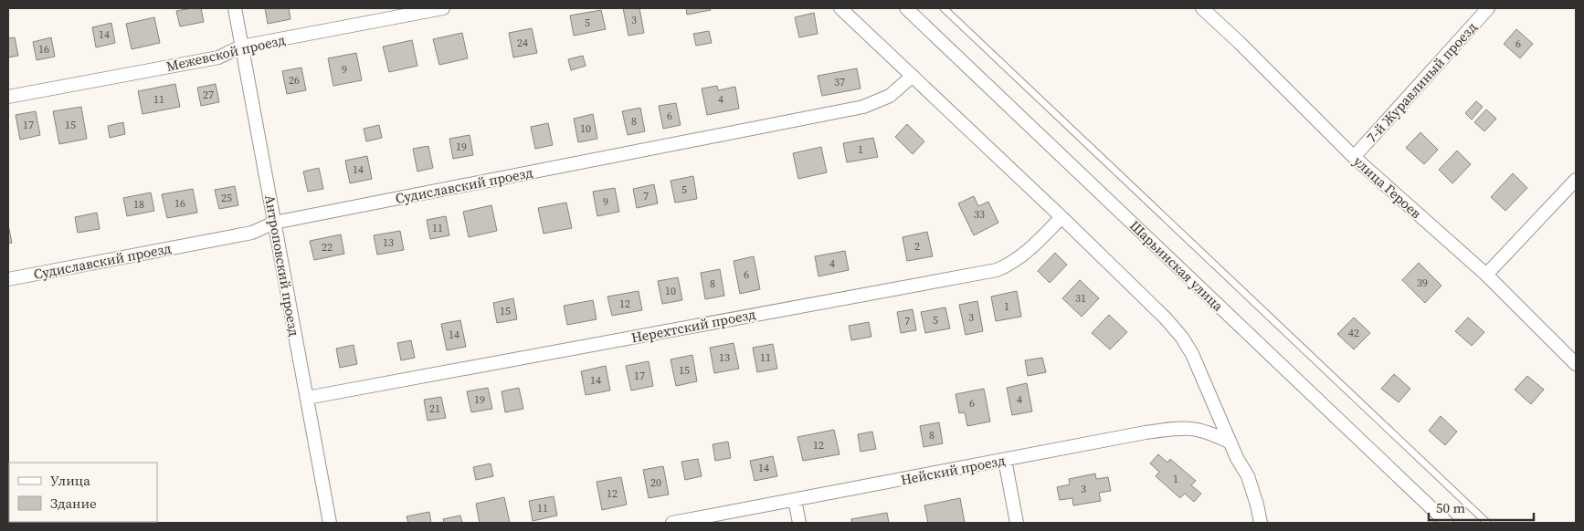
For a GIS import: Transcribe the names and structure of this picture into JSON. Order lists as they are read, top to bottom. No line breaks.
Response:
{"streets":{"street":["Межевской проезд","7-й Журавлиный проезд","Судиславский проезд","улица Героев","Антроповский проезд","Шарьинская улица","Нерехтский проезд","Нейский проезд"]},"crossings":[["Межевской проезд","Антроповский проезд"],["7-й Журавлиный проезд","улица Героев"],["Судиславский проезд","Антроповский проезд"],["Антроповский проезд","Нерехтский проезд"]],"house_numbers":["3","5","14","24","6","16","9","26","37","27","11","4","6","8","17","15","10","19","1","14","5","7","25","9","16","18","33","11","13","2","22","4","6","39","8","10","31","12","1","15","3","5","7","42","14","13","11","15","17","14","19","4","6","21","8","12","14","1","20","3","12","11"],"legend":["Улица","Здание"],"scale_bar":"50 m"}
